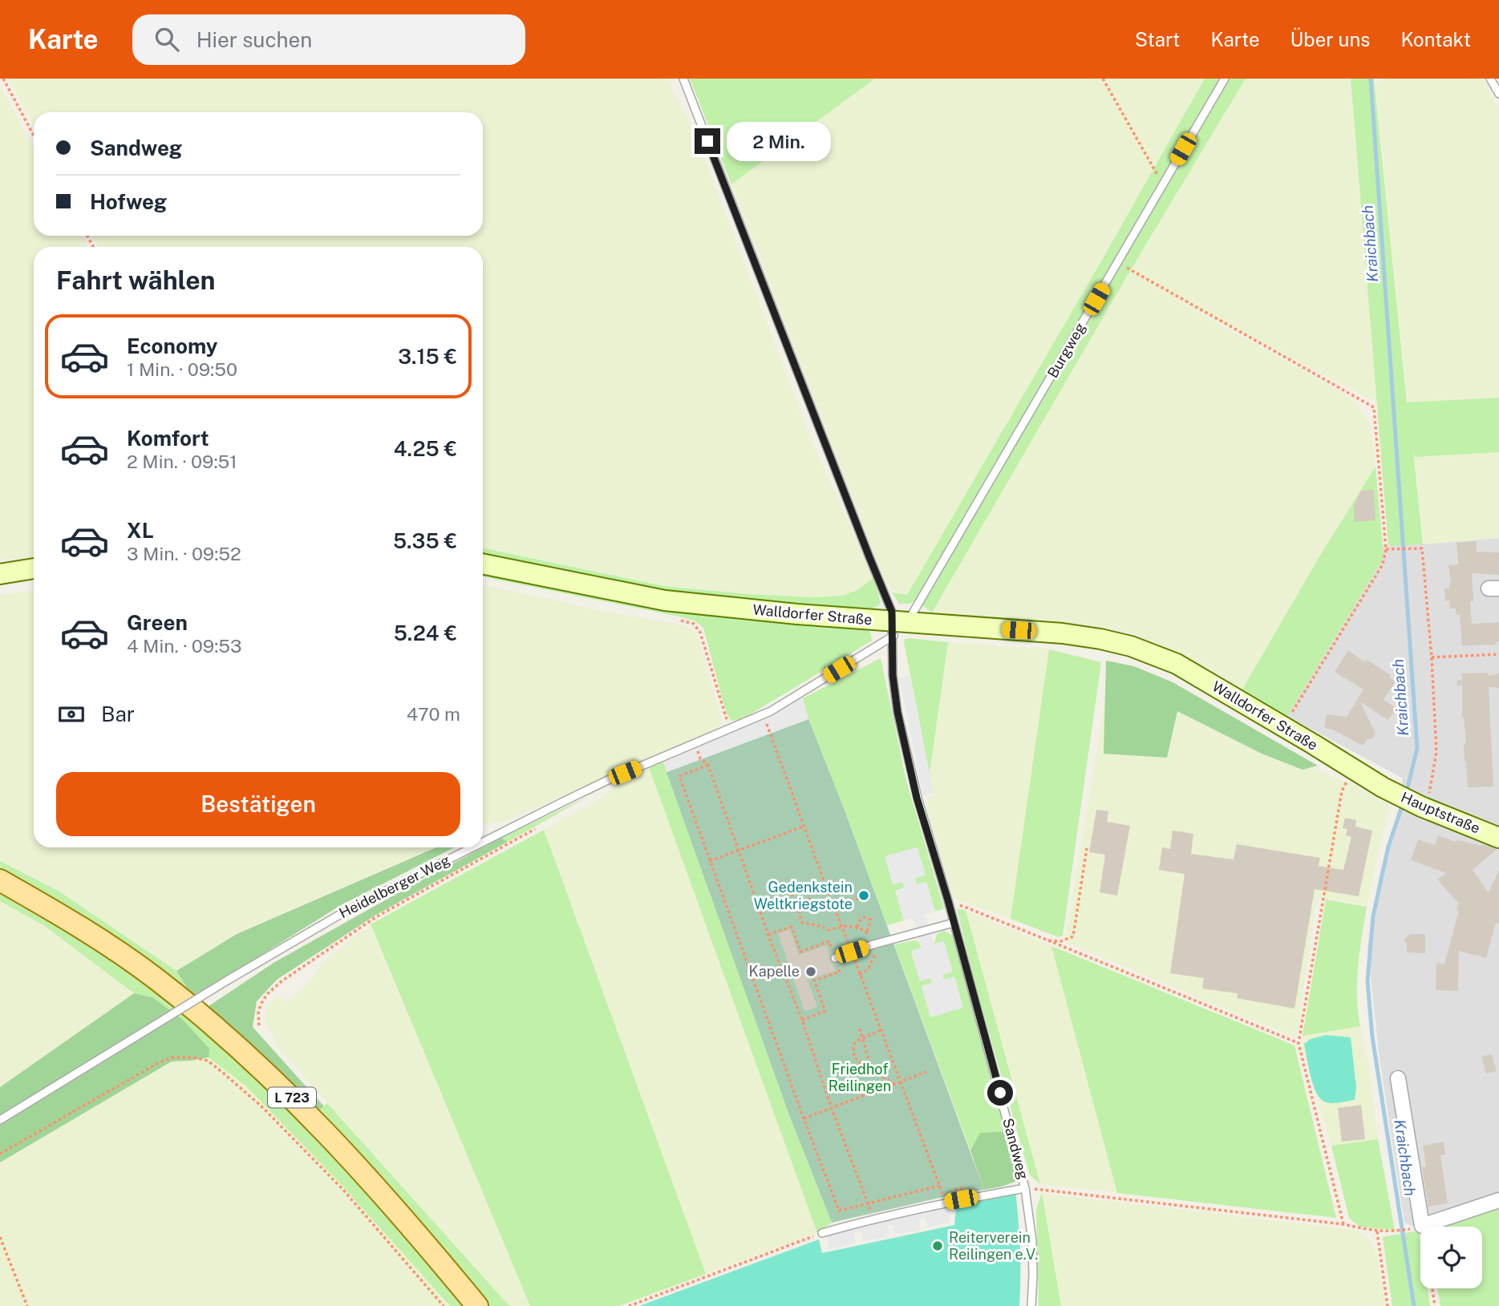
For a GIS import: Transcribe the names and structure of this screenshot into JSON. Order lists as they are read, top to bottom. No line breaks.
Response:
{"streets":{"main road":["L 723"],"street":["Walldorfer Straße","Hauptstraße"],"lane":["Burgweg","Heidelberger Weg","Sandweg"]},"crossings":[["Burgweg","Walldorfer Straße"],["Burgweg","Heidelberger Weg"],["Burgweg","Sandweg"],["Walldorfer Straße","Hauptstraße"],["Walldorfer Straße","Heidelberger Weg"],["Walldorfer Straße","Sandweg"],["Heidelberger Weg","Sandweg"]],"water":["Kraichbach"],"parks":["Friedhof Reilingen"],"places":["Gedenkstein Weltkriegstote","Kapelle","Reiterverein Reilingen e.V."],"page":{"header":"Karte","search":"Hier suchen","nav":["Start","Karte","Über uns","Kontakt"],"banner":["Sandweg","Hofweg"],"bubble":"2 Min.","heading":"Fahrt wählen","list":[{"name":"Economy","note":"1 Min. · 09:50","value":"3.15 €"},{"name":"Komfort","note":"2 Min. · 09:51","value":"4.25 €"},{"name":"XL","note":"3 Min. · 09:52","value":"5.35 €"},{"name":"Green","note":"4 Min. · 09:53","value":"5.24 €"}],"pay":["Bar","470 m"],"buttons":"Bestätigen"}}
